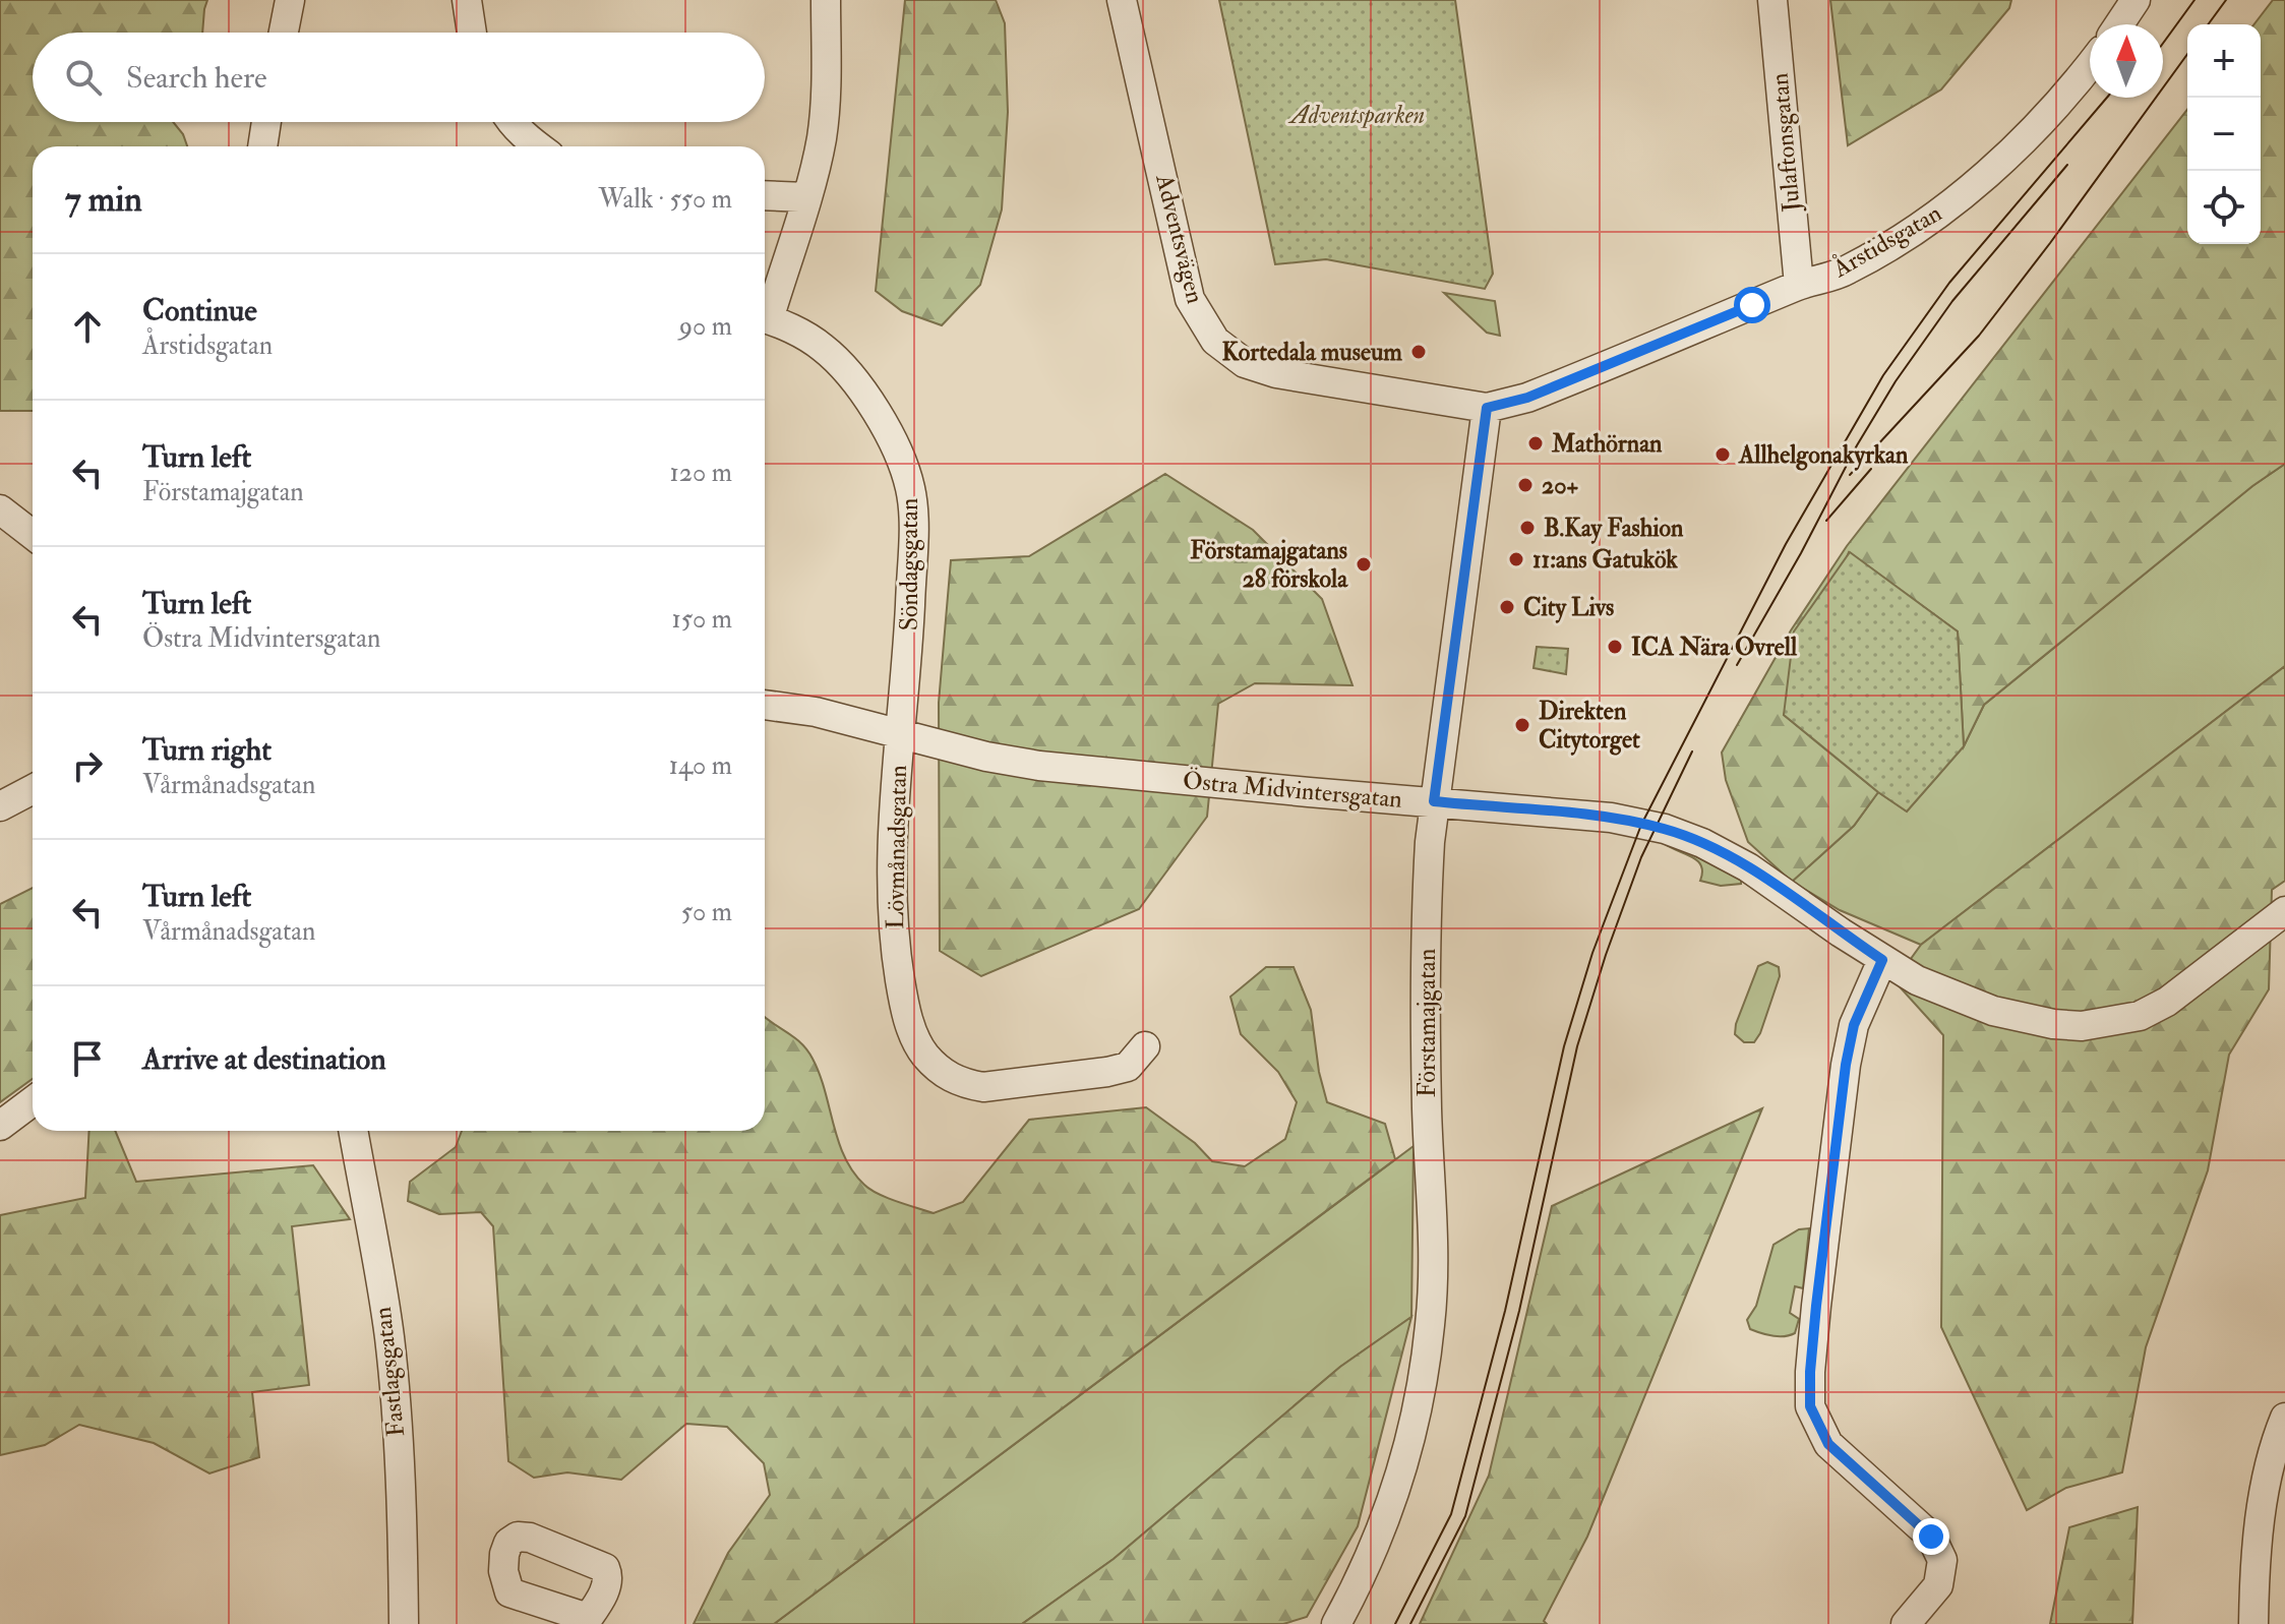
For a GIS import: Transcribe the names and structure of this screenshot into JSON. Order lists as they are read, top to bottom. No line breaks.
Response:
{"streets":{"street":["Julaftonsgatan","Adventsvägen","Årstidsgatan","Söndagsgatan","Östra Midvintersgatan","Lövmånadsgatan","Förstamajgatan","Fastlagsgatan"]},"crossings":[["Julaftonsgatan","Årstidsgatan"],["Adventsvägen","Årstidsgatan"],["Adventsvägen","Förstamajgatan"],["Årstidsgatan","Förstamajgatan"],["Söndagsgatan","Östra Midvintersgatan"],["Söndagsgatan","Lövmånadsgatan"],["Östra Midvintersgatan","Lövmånadsgatan"],["Östra Midvintersgatan","Förstamajgatan"]],"parks":["Adventsparken"],"places":["Kortedala museum","Mathörnan","Allhelgonakyrkan","20+","B.Kay Fashion","11:ans Gatukök","Förstamajgatans 28 förskola","City Livs","ICA Nära Ovrell","Direkten Citytorget"],"north":"top","page":{"map_buttons":["+","−"],"search":"Search here","heading":["7 min","Walk · 550 m"],"list":[["Continue","Årstidsgatan","90 m"],["Turn left","Förstamajgatan","120 m"],["Turn left","Östra Midvintersgatan","150 m"],["Turn right","Vårmånadsgatan","140 m"],["Turn left","Vårmånadsgatan","50 m"],"Arrive at destination"]}}
